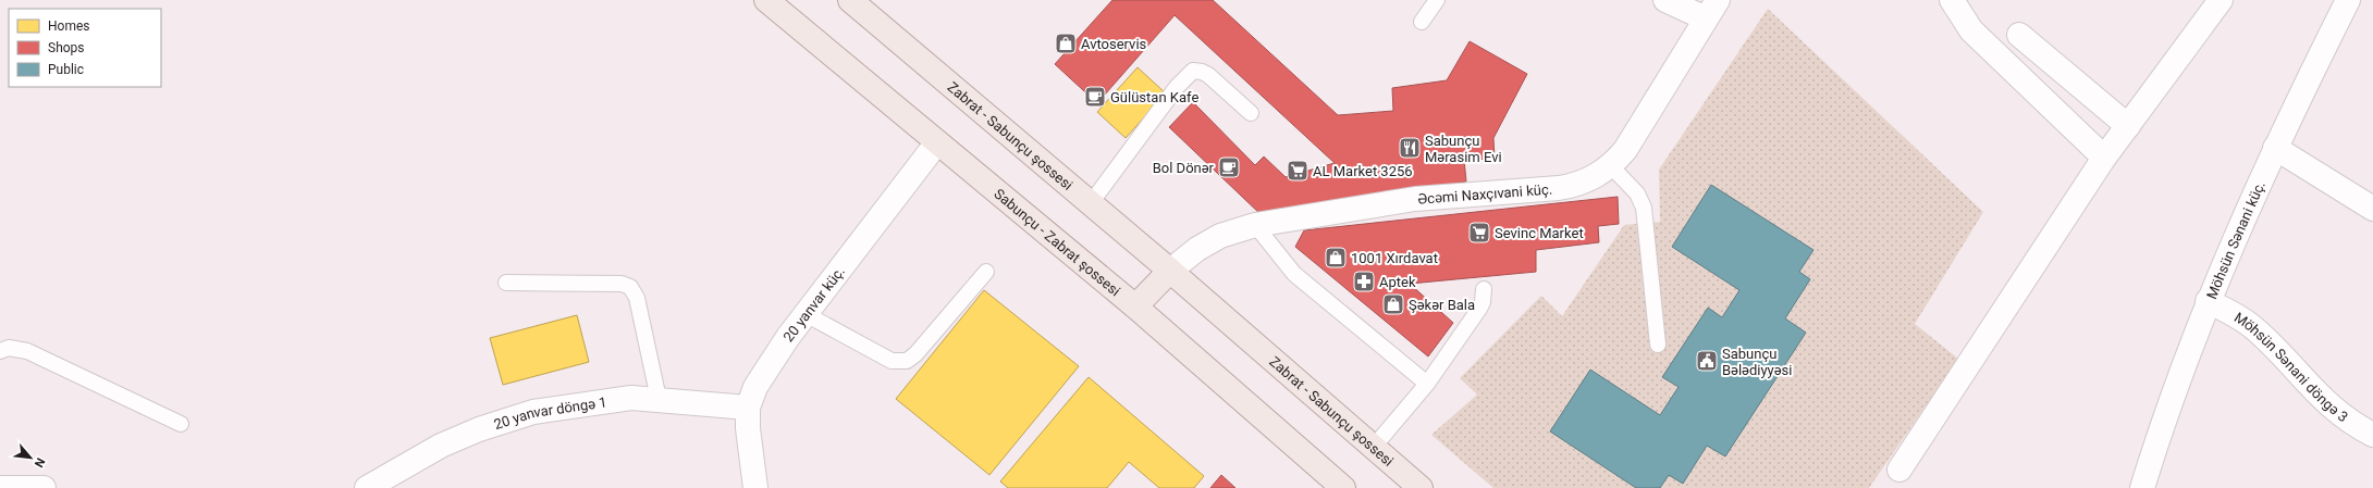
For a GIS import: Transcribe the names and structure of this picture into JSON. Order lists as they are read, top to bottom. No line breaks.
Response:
{"streets":{"main road":["Zabrat - Sabunçu şossesi","Sabunçu - Zabrat şossesi"],"street":["Əcəmi Naxçıvani küç.","Möhsün Sənani küç.","20 yanvar küç.","Möhsün Sənani döngə 3","20 yanvar döngə 1"]},"crossings":[["Zabrat - Sabunçu şossesi","Əcəmi Naxçıvani küç."],["Möhsün Sənani küç.","Möhsün Sənani döngə 3"],["Sabunçu - Zabrat şossesi","20 yanvar küç."],["20 yanvar küç.","20 yanvar döngə 1"]],"places":{"shop":["Avtoservis","1001 Xırdavat","Şəkər Bala"],"cafe":["Gülüstan Kafe","Bol Dönər"],"restaurant":["Sabunçu Mərasim Evi"],"supermarket":["AL Market 3256","Sevinc Market"],"pharmacy":["Aptek"],"public building":["Sabunçu Bələdiyyəsi"]},"legend":["Homes","Shops","Public"],"north":"bottom right"}
